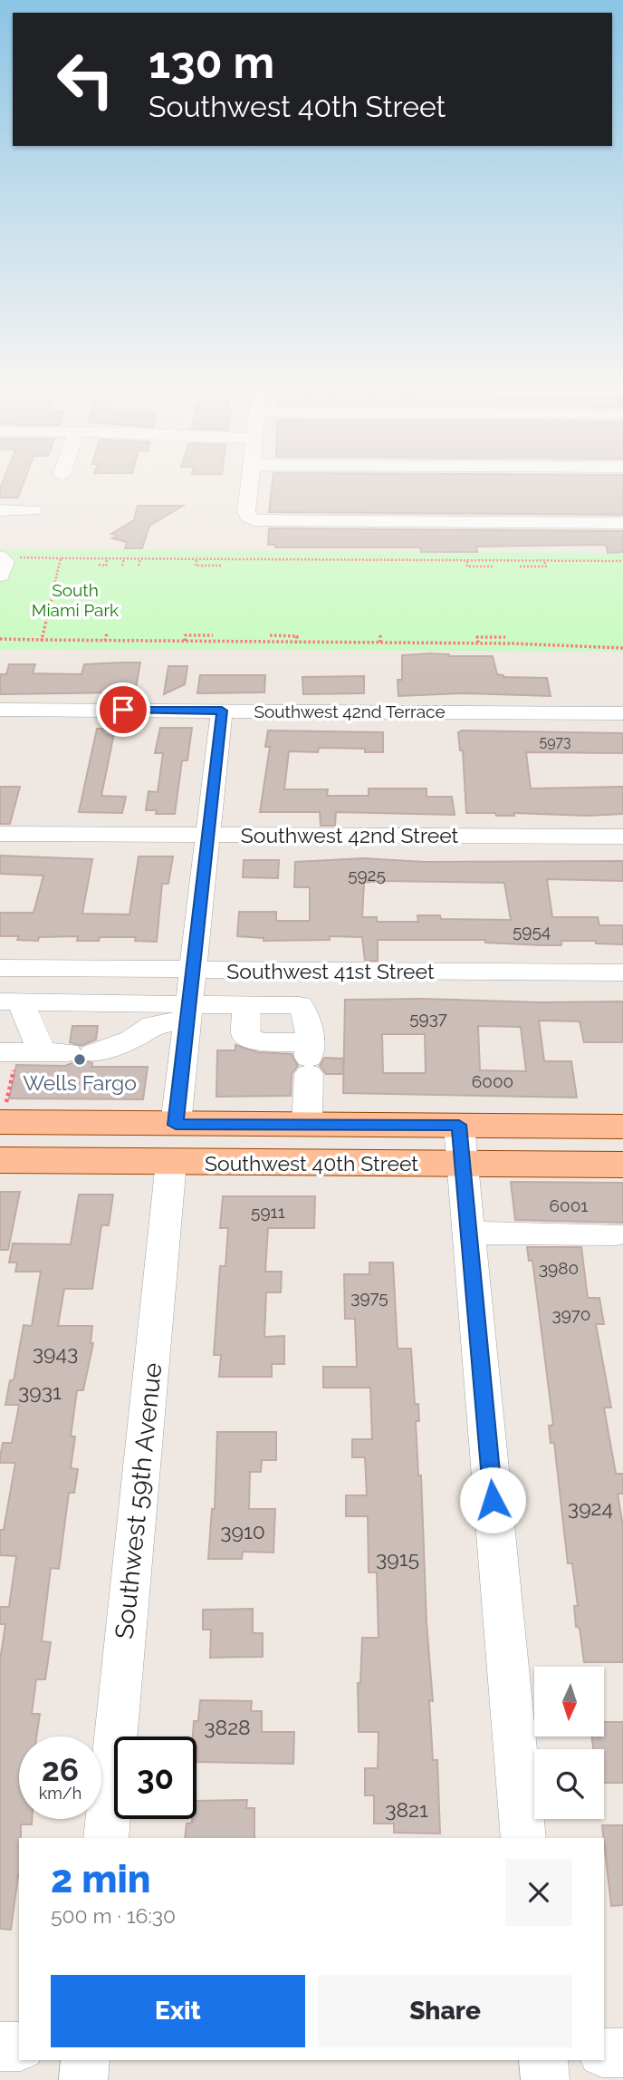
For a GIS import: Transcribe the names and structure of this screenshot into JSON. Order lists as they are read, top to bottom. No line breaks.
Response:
{"streets":{"main road":["Southwest 40th Street"],"street":["Southwest 42nd Terrace","Southwest 42nd Street","Southwest 41st Street","Southwest 59th Avenue"]},"crossings":[["Southwest 40th Street","Southwest 59th Avenue"]],"parks":["South Miami Park"],"places":["Wells Fargo"],"house_numbers":["5973","5925","5954","5937","6000","6001","5911","3980","3975","3970","3943","3931","3924","3910","3915","3828","3821"],"north":"bottom","page":{"turn":["130 m","Southwest 40th Street"],"speed":"26 km/h","limit":"30","heading":["2 min","500 m · 16:30"],"buttons":["Exit","Share"]}}
